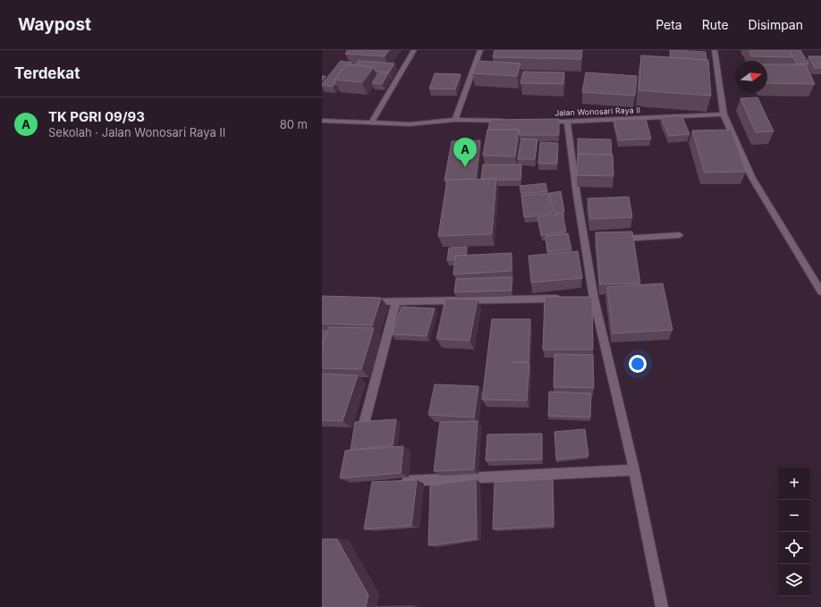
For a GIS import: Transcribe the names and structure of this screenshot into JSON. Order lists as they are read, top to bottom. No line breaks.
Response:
{"streets":{"street":["Jalan Wonosari Raya II"]},"north":"right","page":{"header":"Waypost","nav":["Peta","Rute","Disimpan"],"heading":"Terdekat","list":[{"mark":"A","name":"TK PGRI 09/93","note":"Sekolah · Jalan Wonosari Raya II","value":"80 m"}],"pins":"A","map_buttons":["+","−"]}}
